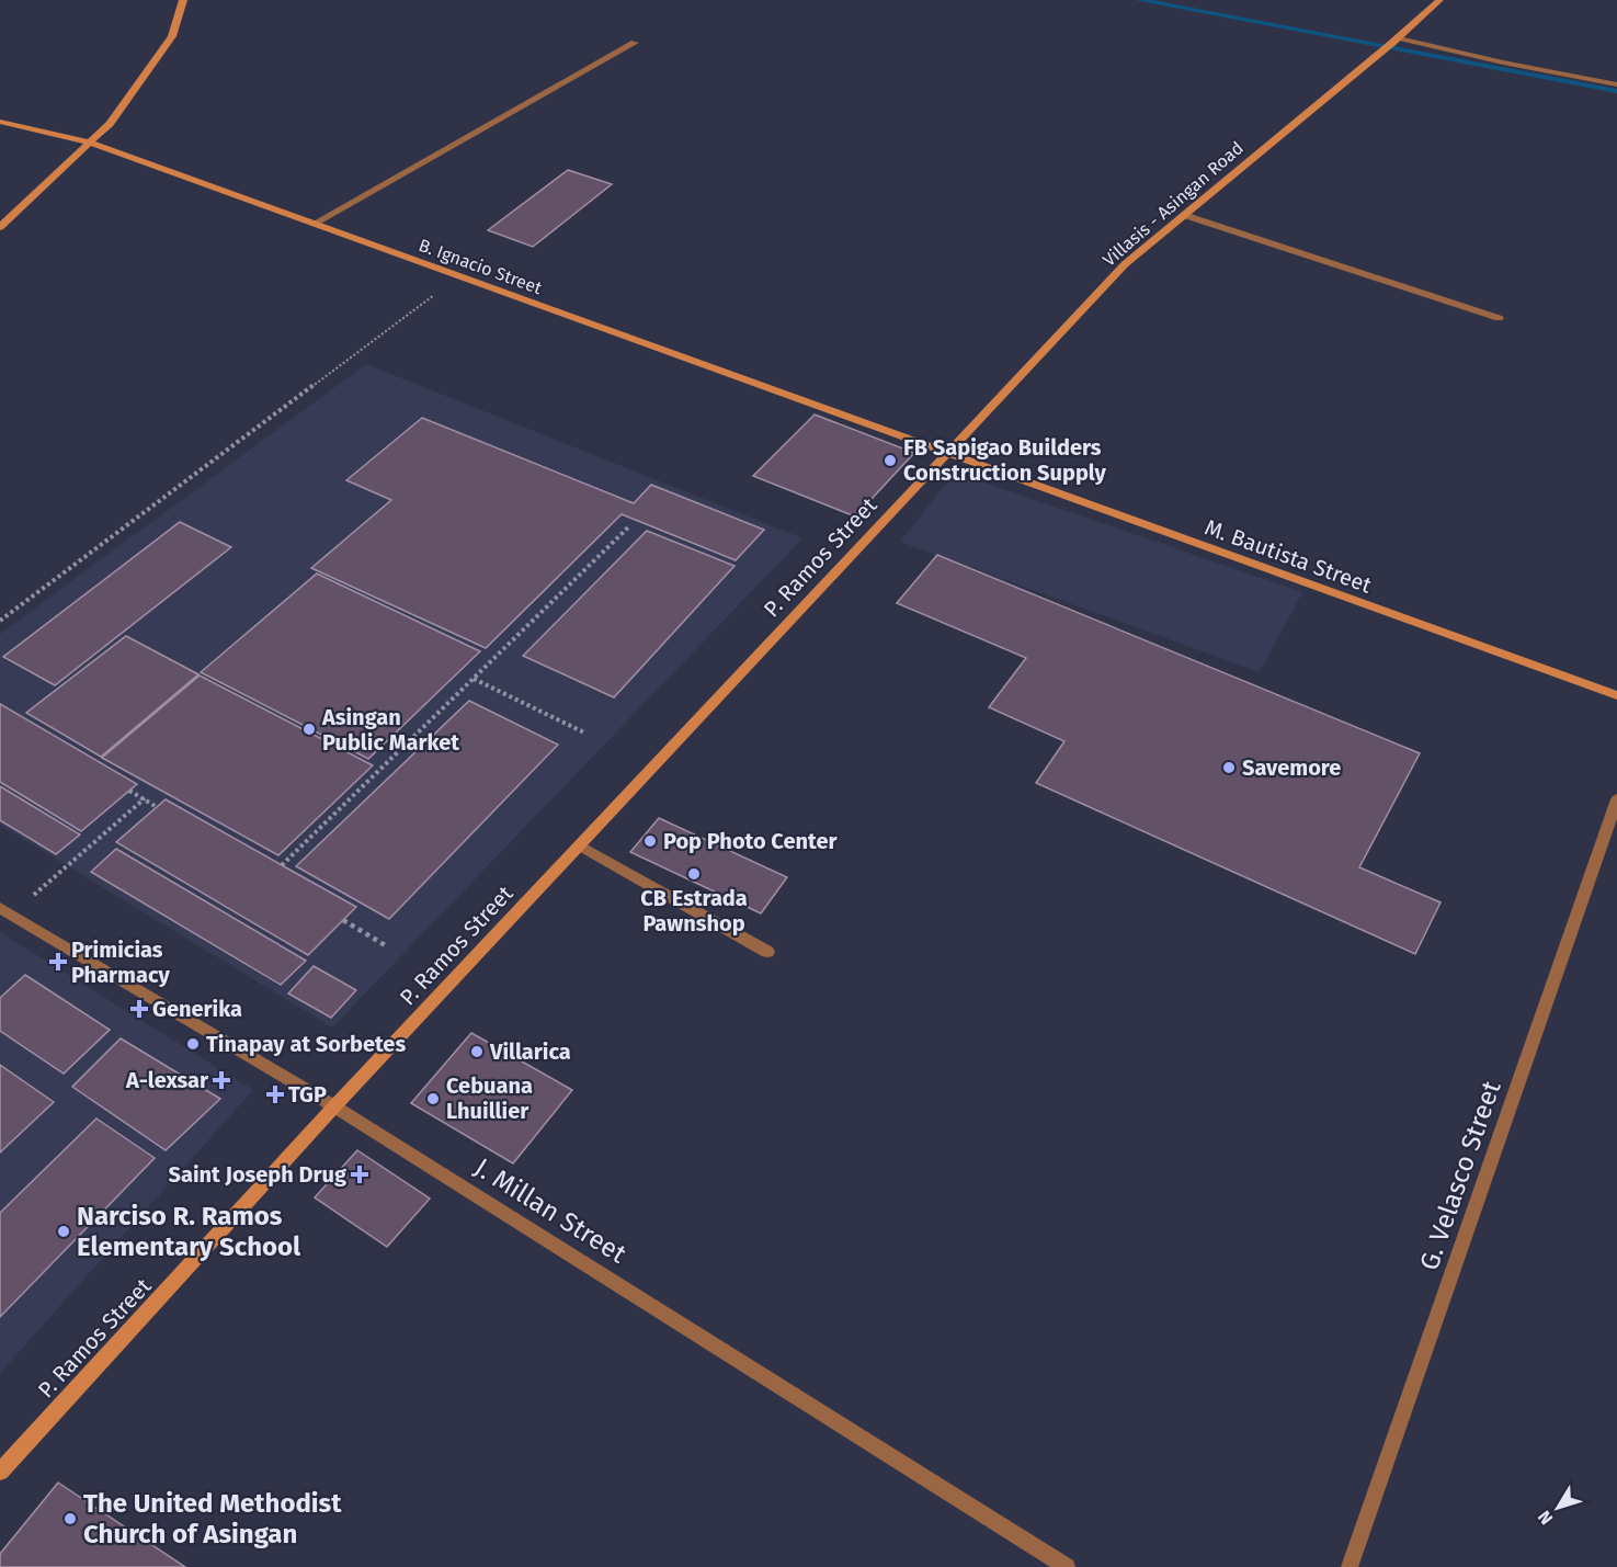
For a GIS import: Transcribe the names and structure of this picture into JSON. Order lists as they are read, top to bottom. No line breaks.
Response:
{"streets":{"main road":["Villasis - Asingan Road","B. Ignacio Street","M. Bautista Street","P. Ramos Street"],"street":["G. Velasco Street","J. Millan Street"]},"crossings":[["Villasis - Asingan Road","B. Ignacio Street"],["Villasis - Asingan Road","M. Bautista Street"],["Villasis - Asingan Road","P. Ramos Street"],["B. Ignacio Street","M. Bautista Street"],["B. Ignacio Street","P. Ramos Street"],["M. Bautista Street","P. Ramos Street"],["P. Ramos Street","J. Millan Street"]],"places":{"other":["FB Sapigao Builders Construction Supply","Asingan Public Market","Savemore","Pop Photo Center","CB Estrada Pawnshop","Tinapay at Sorbetes","Villarica","Cebuana Lhuillier","Narciso R. Ramos Elementary School","The United Methodist Church of Asingan"],"health":["Primicias Pharmacy","Generika","A-lexsar","TGP","Saint Joseph Drug"]},"north":"bottom left"}
